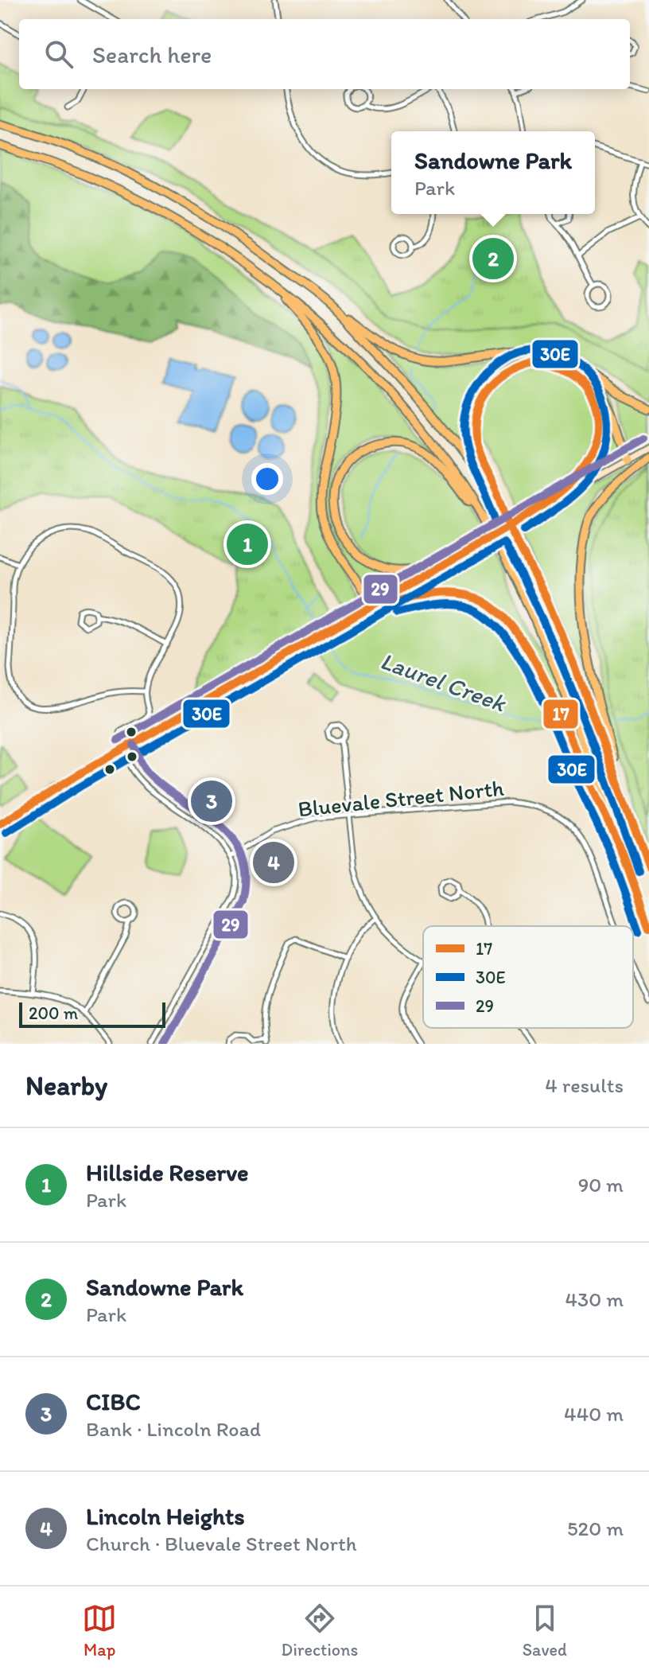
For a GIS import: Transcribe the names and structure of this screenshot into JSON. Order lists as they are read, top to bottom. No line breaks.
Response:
{"streets":{"street":["Bluevale Street North"]},"water":["Laurel Creek"],"lines":["transit line 30E","transit line 17","transit line 29"],"legend":["17","30E","29"],"scale_bar":"200 m","page":{"search":"Search here","popup":["Sandowne Park","Park"],"pins":["2","1","3","4"],"scale":"200 m","heading":["Nearby","4 results"],"list":[{"mark":"1","name":"Hillside Reserve","note":"Park","value":"90 m"},{"mark":"2","name":"Sandowne Park","note":"Park","value":"430 m"},{"mark":"3","name":"CIBC","note":"Bank · Lincoln Road","value":"440 m"},{"mark":"4","name":"Lincoln Heights","note":"Church · Bluevale Street North","value":"520 m"}],"nav":["Map","Directions","Saved"]}}
